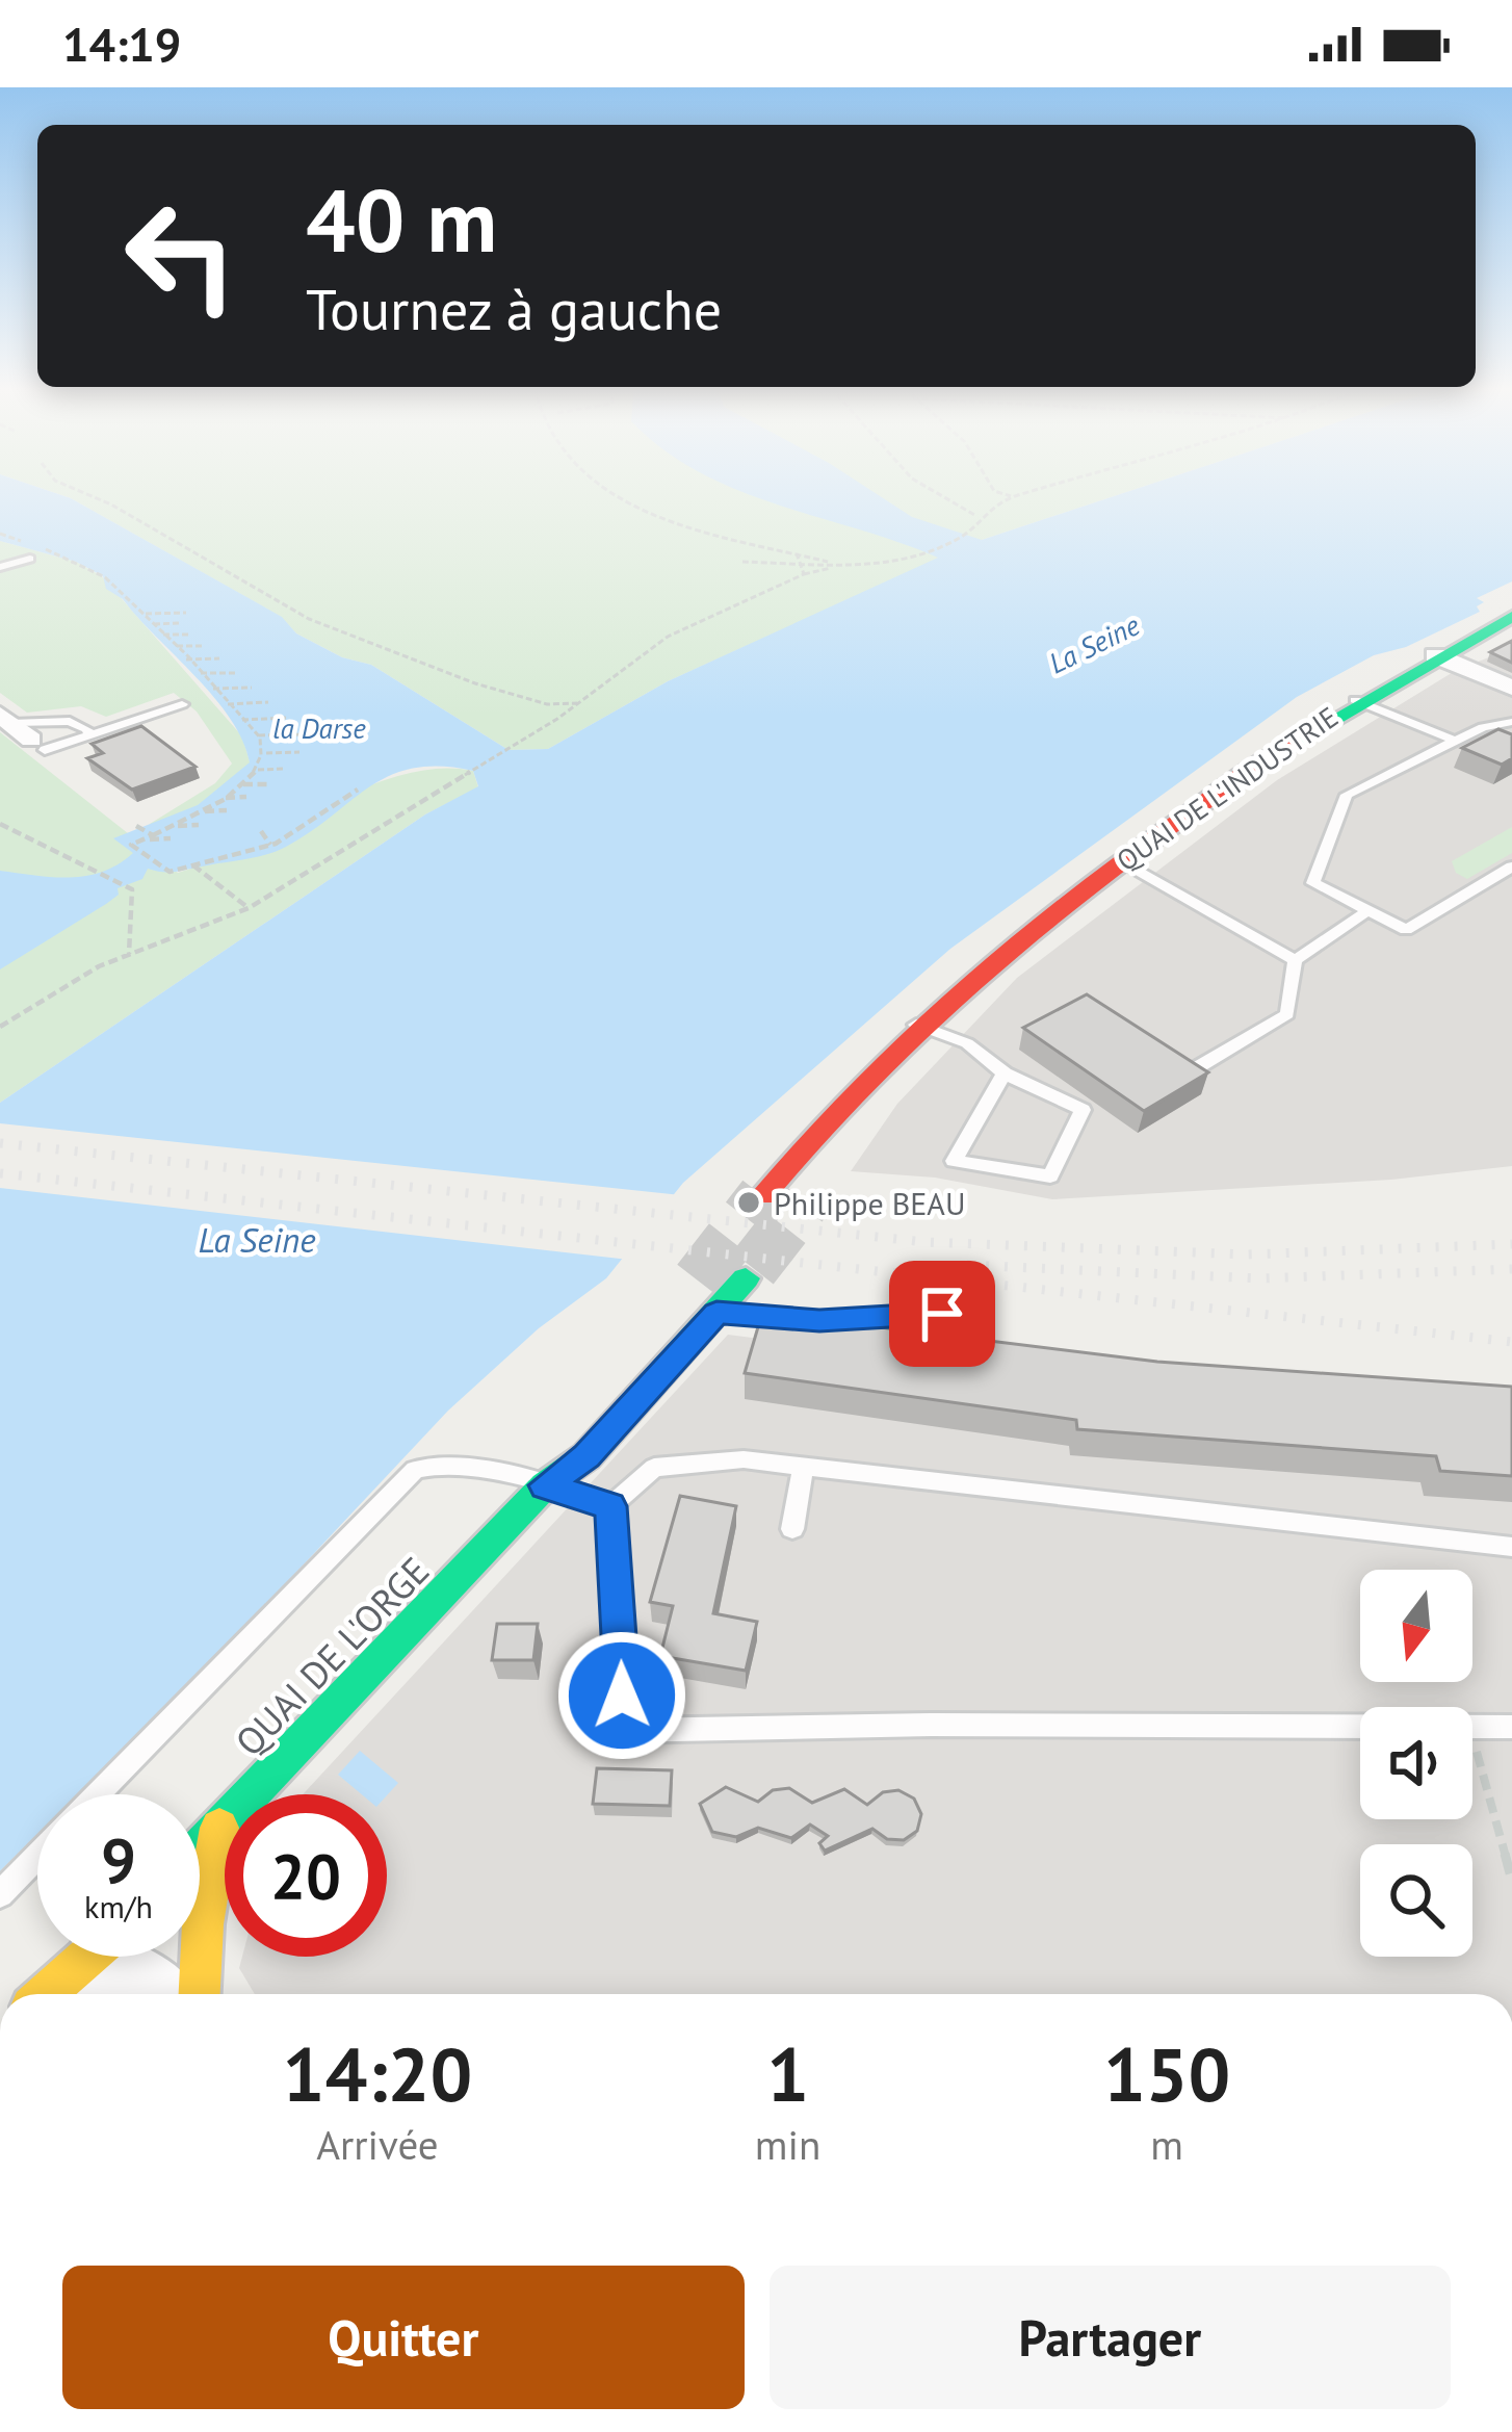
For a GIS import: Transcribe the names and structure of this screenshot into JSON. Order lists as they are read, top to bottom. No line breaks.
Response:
{"streets":{"main road":["QUAI DE L'INDUSTRIE","QUAI DE L'ORGE"]},"water":["La Seine","la Darse"],"places":["Philippe BEAU"],"north":"bottom","page":{"status":"14:19","turn":["40 m","Tournez à gauche"],"speed":"9 km/h","limit":"20","eta":["14:20","Arrivée","1","min","150","m"],"buttons":["Quitter","Partager"]}}
